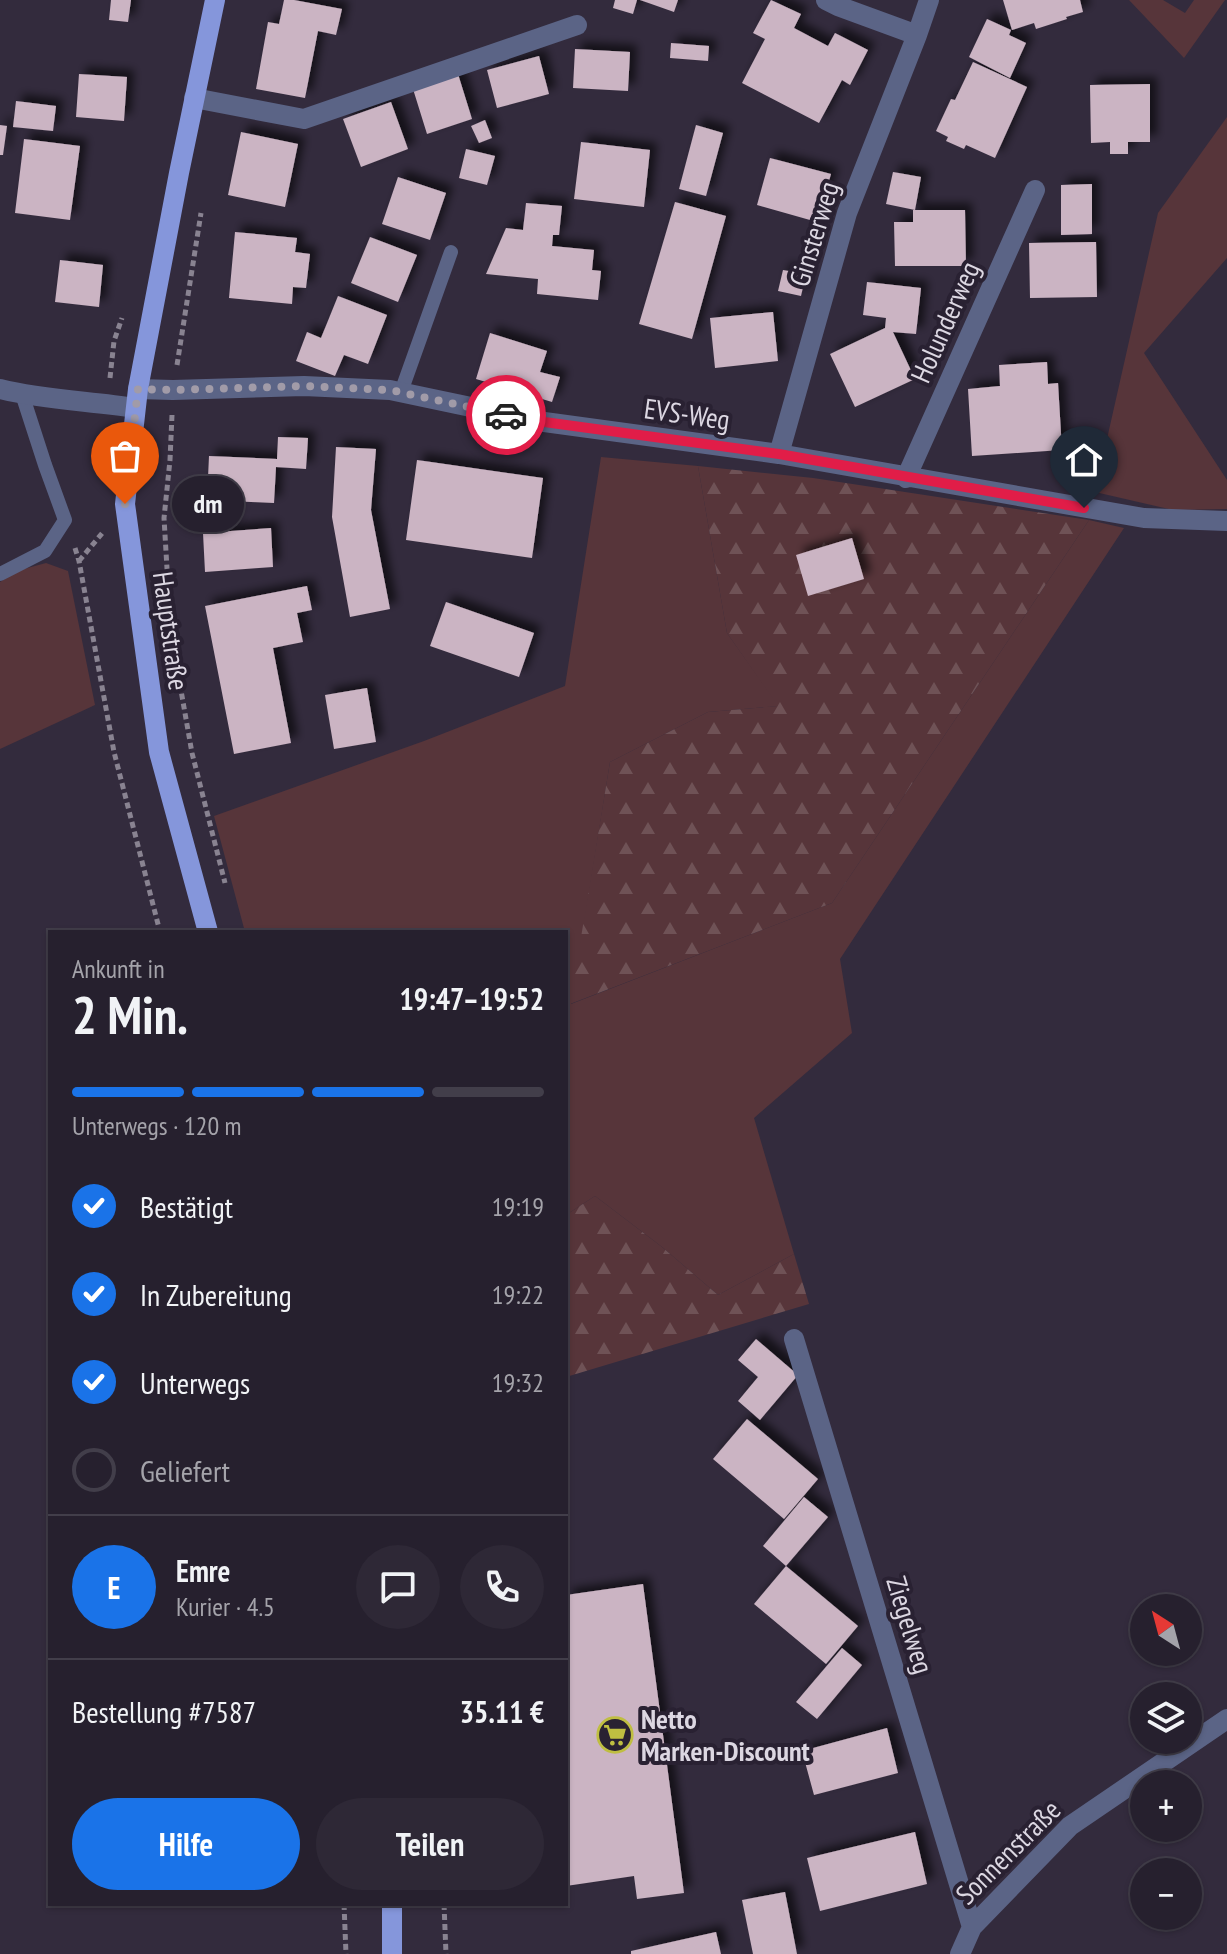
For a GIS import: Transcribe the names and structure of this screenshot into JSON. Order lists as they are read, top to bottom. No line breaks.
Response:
{"streets":{"main road":["Hauptstraße"],"street":["Ginsterweg","Holunderweg","EVS-Weg","Ziegelweg","Sonnenstraße"]},"crossings":[["Ginsterweg","EVS-Weg"],["Holunderweg","EVS-Weg"],["EVS-Weg","Hauptstraße"],["Ziegelweg","Sonnenstraße"]],"places":{"other":["dm"],"supermarket":["Netto Marken-Discount"]},"north":"top left","page":{"bubble":"dm","heading":["2 Min.","Ankunft in","19:47–19:52"],"panel":["Emre","Kurier · 4.5","Bestellung #7587","35.11 €"],"bar":"Unterwegs · 120 m","list":[["Bestätigt","19:19"],["In Zubereitung","19:22"],["Unterwegs","19:32"],"Geliefert"],"round":"E","map_buttons":["+","−"],"buttons":["Hilfe","Teilen"]}}
